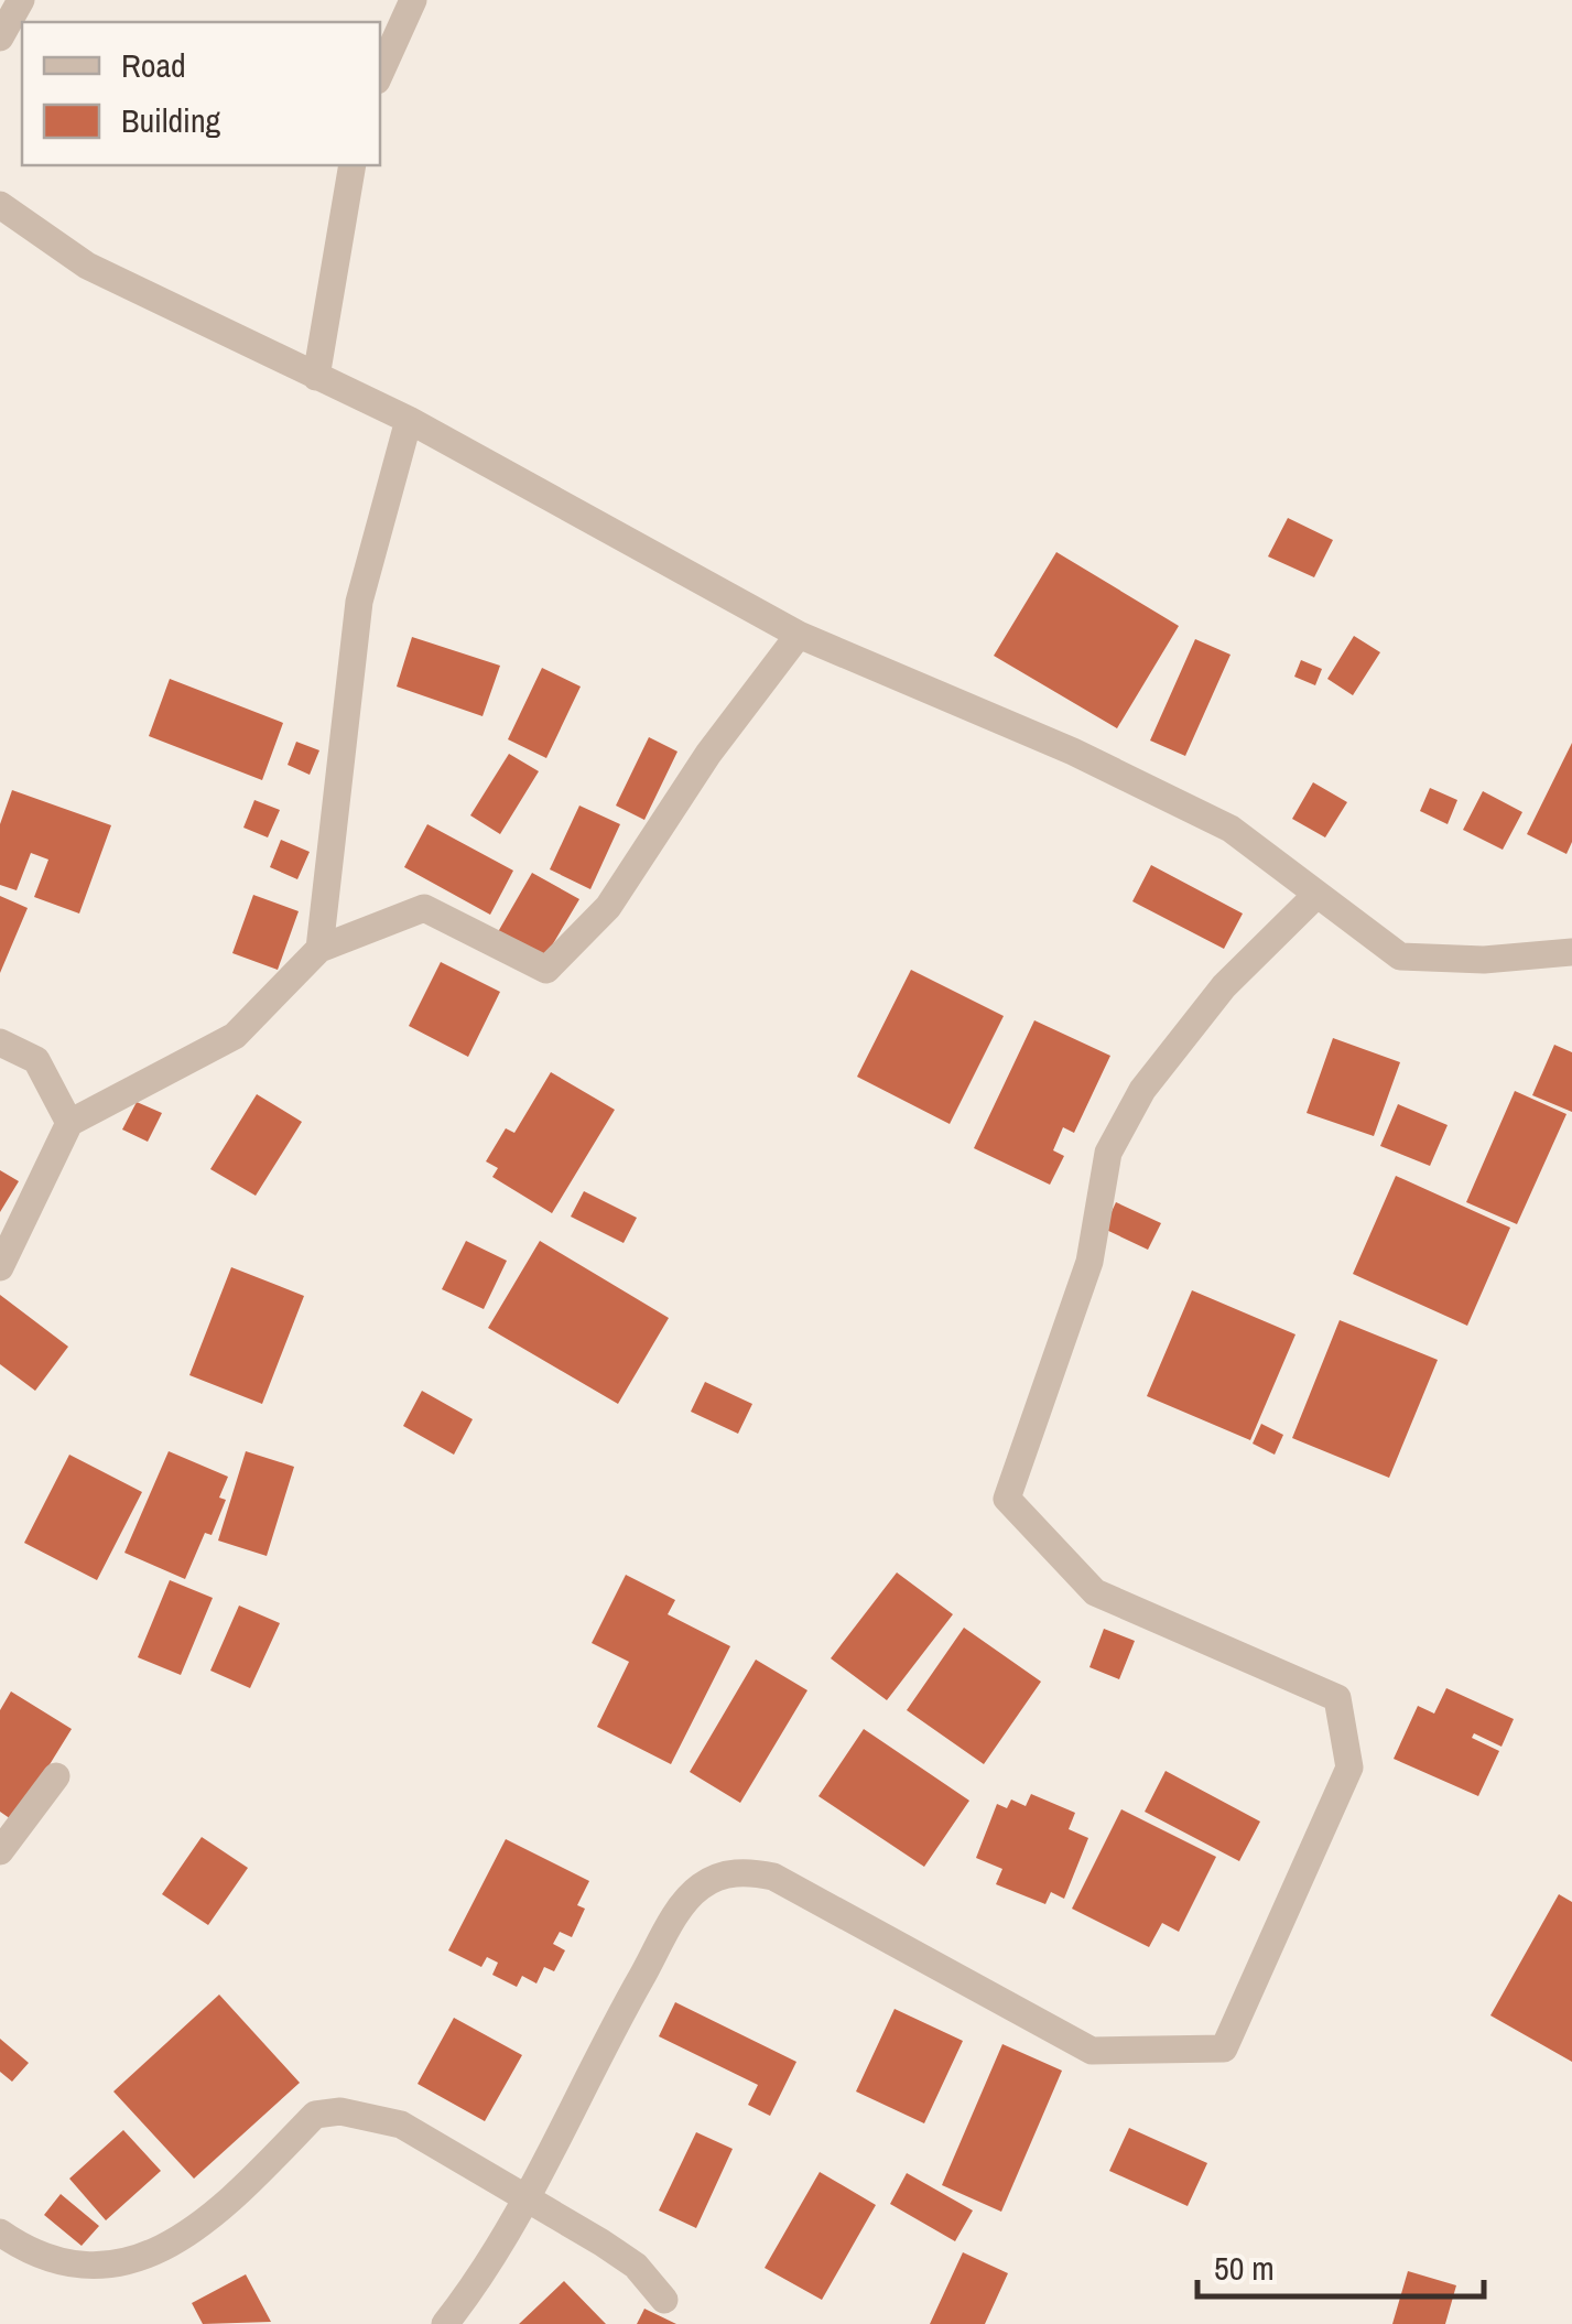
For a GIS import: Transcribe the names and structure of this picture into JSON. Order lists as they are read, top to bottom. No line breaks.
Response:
{"legend":["Road","Building"],"scale_bar":"50 m"}
